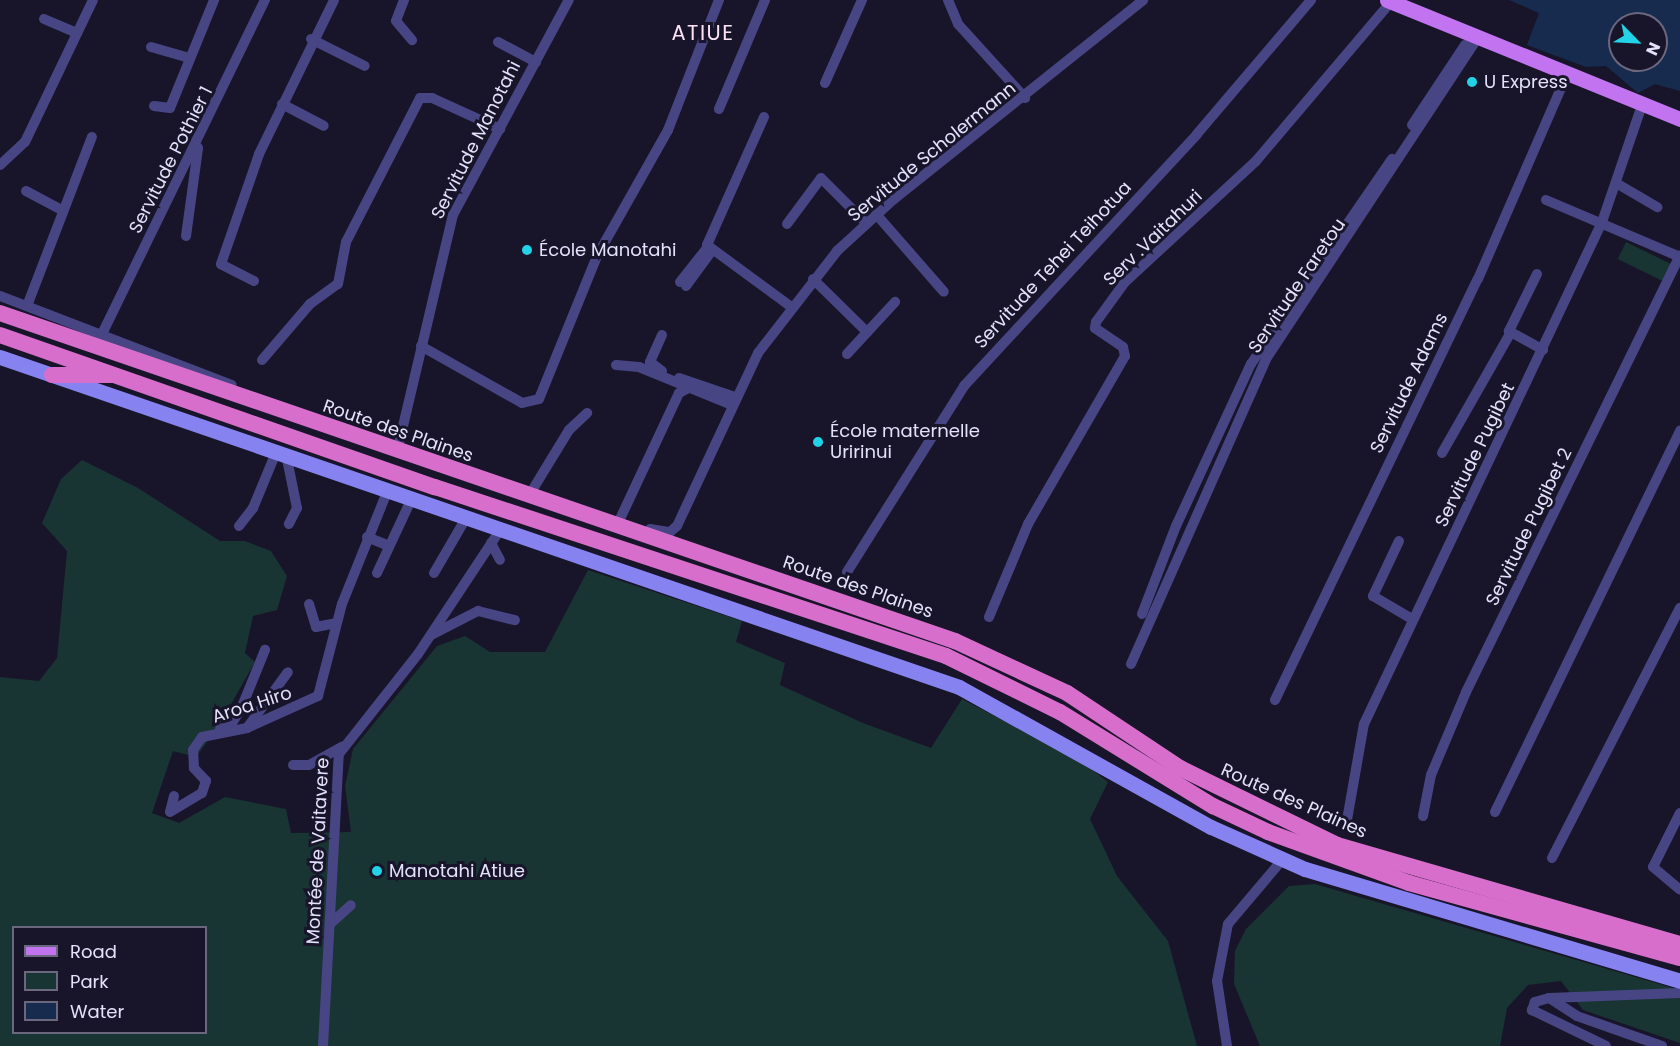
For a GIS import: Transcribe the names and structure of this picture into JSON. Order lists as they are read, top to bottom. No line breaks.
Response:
{"streets":{"highway":["Route des Plaines"],"street":["Servitude Manotahi","Servitude Scholermann","Servitude Pothier 1","Serv .Vaitahuri","Servitude Tehei Teihotua","Servitude Faretou","Servitude Adams","Servitude Pugibet","Servitude Pugibet 2","Aroa Hiro","Montée de Vaitavere"]},"districts":["ATIUE"],"places":["U Express","École Manotahi","École maternelle Uririnui","Manotahi Atiue"],"legend":["Road","Park","Water"],"north":"bottom right"}
